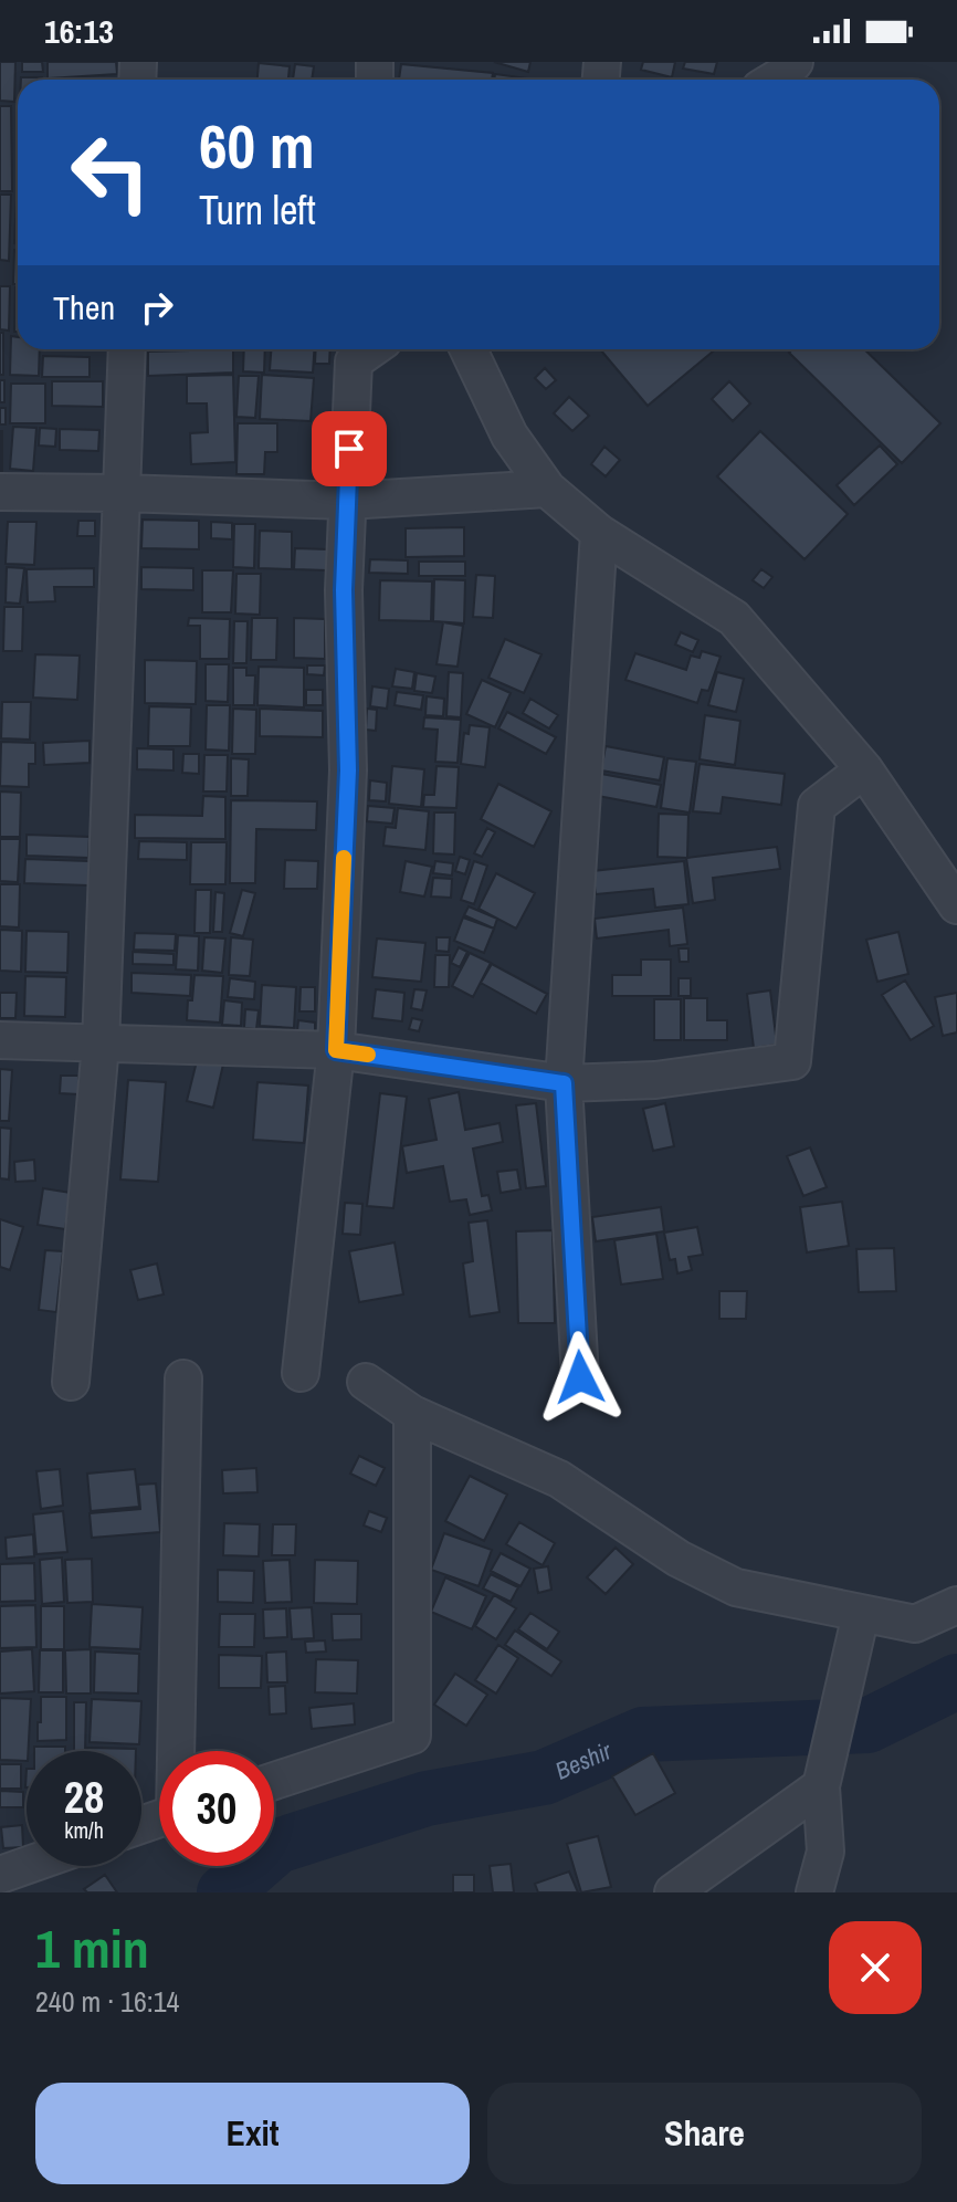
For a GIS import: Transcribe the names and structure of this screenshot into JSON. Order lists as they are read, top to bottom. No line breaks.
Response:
{"water":["Beshir"],"page":{"status":"16:13","turn":["60 m","Turn left"],"then":"Then","speed":"28 km/h","limit":"30","heading":["1 min","240 m · 16:14"],"buttons":["Exit","Share"]}}
